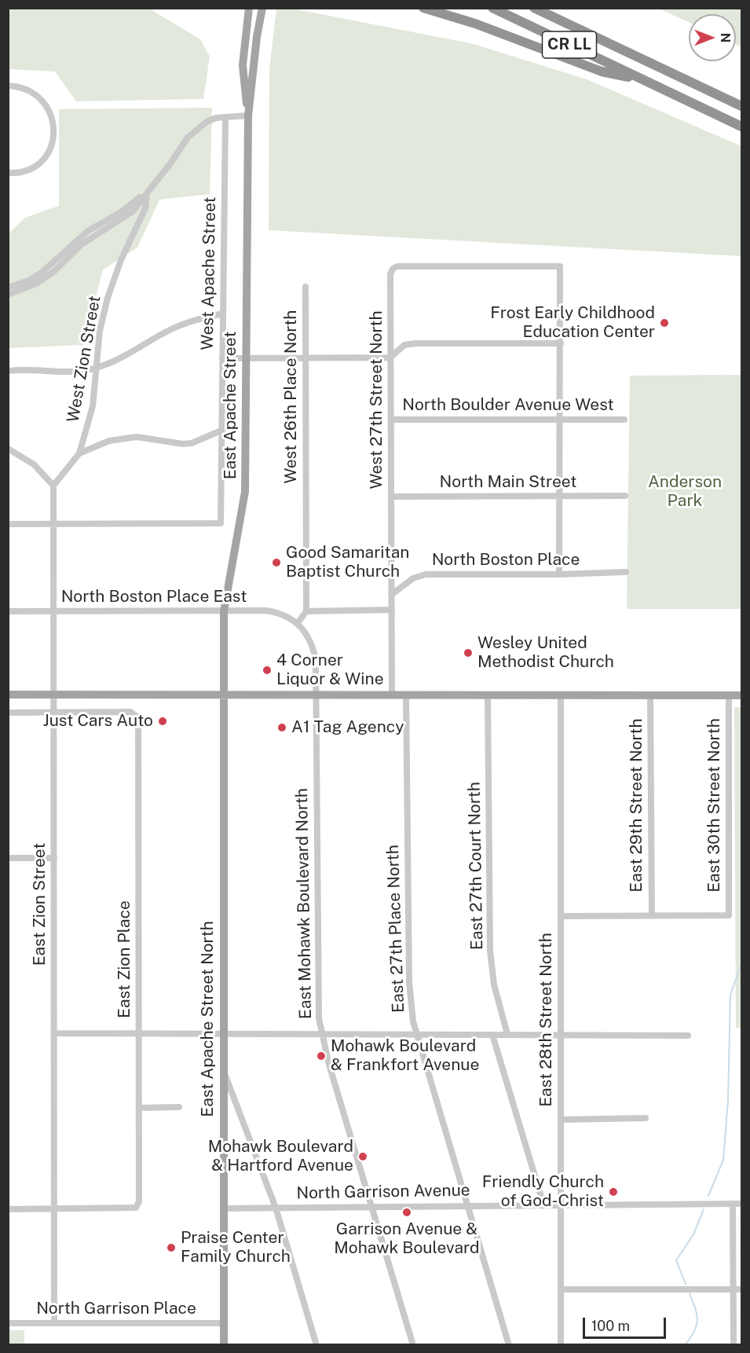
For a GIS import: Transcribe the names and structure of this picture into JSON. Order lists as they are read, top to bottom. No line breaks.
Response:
{"streets":{"highway":["CR LL"],"main road":["East Apache Street","East Apache Street North"],"street":["West Apache Street","West Zion Street","West 26th Place North","West 27th Street North","North Boulder Avenue West","North Main Street","North Boston Place","North Boston Place East","East 29th Street North","East 30th Street North","East 27th Court North","East Mohawk Boulevard North","East Zion Street","East 27th Place North","East Zion Place","East 28th Street North","North Garrison Avenue","North Garrison Place"]},"crossings":[["West Apache Street","East Apache Street"],["West 27th Street North","North Boulder Avenue West"],["West 27th Street North","North Main Street"],["West 27th Street North","North Boston Place"],["East Apache Street","North Boston Place East"],["East Apache Street","East Zion Street"],["East Apache Street","East Apache Street North"],["North Boston Place East","East Mohawk Boulevard North"],["North Boston Place East","East Zion Street"],["East 29th Street North","East 30th Street North"],["East Mohawk Boulevard North","North Garrison Avenue"],["East Zion Street","East Zion Place"],["East Zion Street","North Garrison Place"],["East 27th Place North","North Garrison Avenue"],["East Apache Street North","North Garrison Avenue"],["East Apache Street North","North Garrison Place"],["East 28th Street North","North Garrison Avenue"]],"parks":["Anderson Park"],"places":["Frost Early Childhood Education Center","Good Samaritan Baptist Church","Wesley United Methodist Church","4 Corner Liquor & Wine","Just Cars Auto","A1 Tag Agency","Mohawk Boulevard & Frankfort Avenue","Mohawk Boulevard & Hartford Avenue","Friendly Church of God-Christ","Garrison Avenue & Mohawk Boulevard","Praise Center Family Church"],"scale_bar":"100 m","north":"right"}
